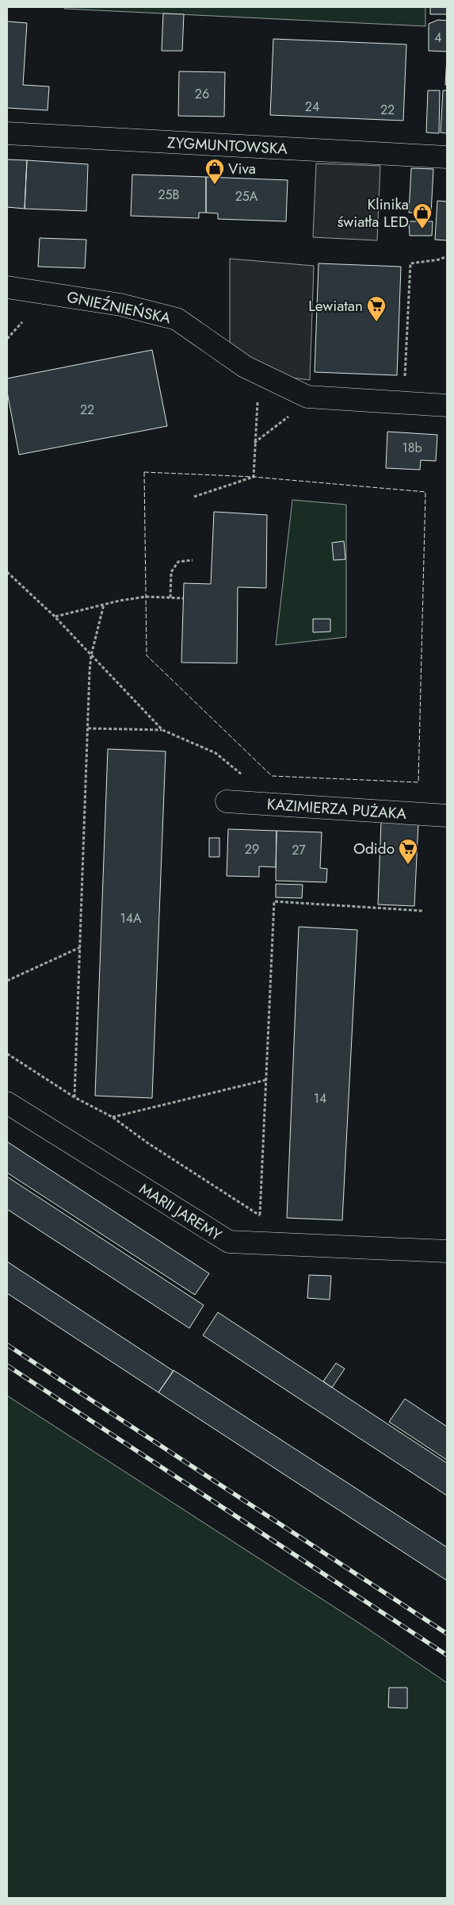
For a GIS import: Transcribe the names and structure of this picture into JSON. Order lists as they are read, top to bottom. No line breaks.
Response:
{"streets":{"street":["ZYGMUNTOWSKA","GNIEŹNIEŃSKA","KAZIMIERZA PUŻAKA","MARII JAREMY"]},"places":{"shop":["Viva","Klinika światła LED"],"supermarket":["Lewiatan","Odido"]},"house_numbers":["4","26","24","22","25B","25A","22","18b","29","27","14A","14"]}
